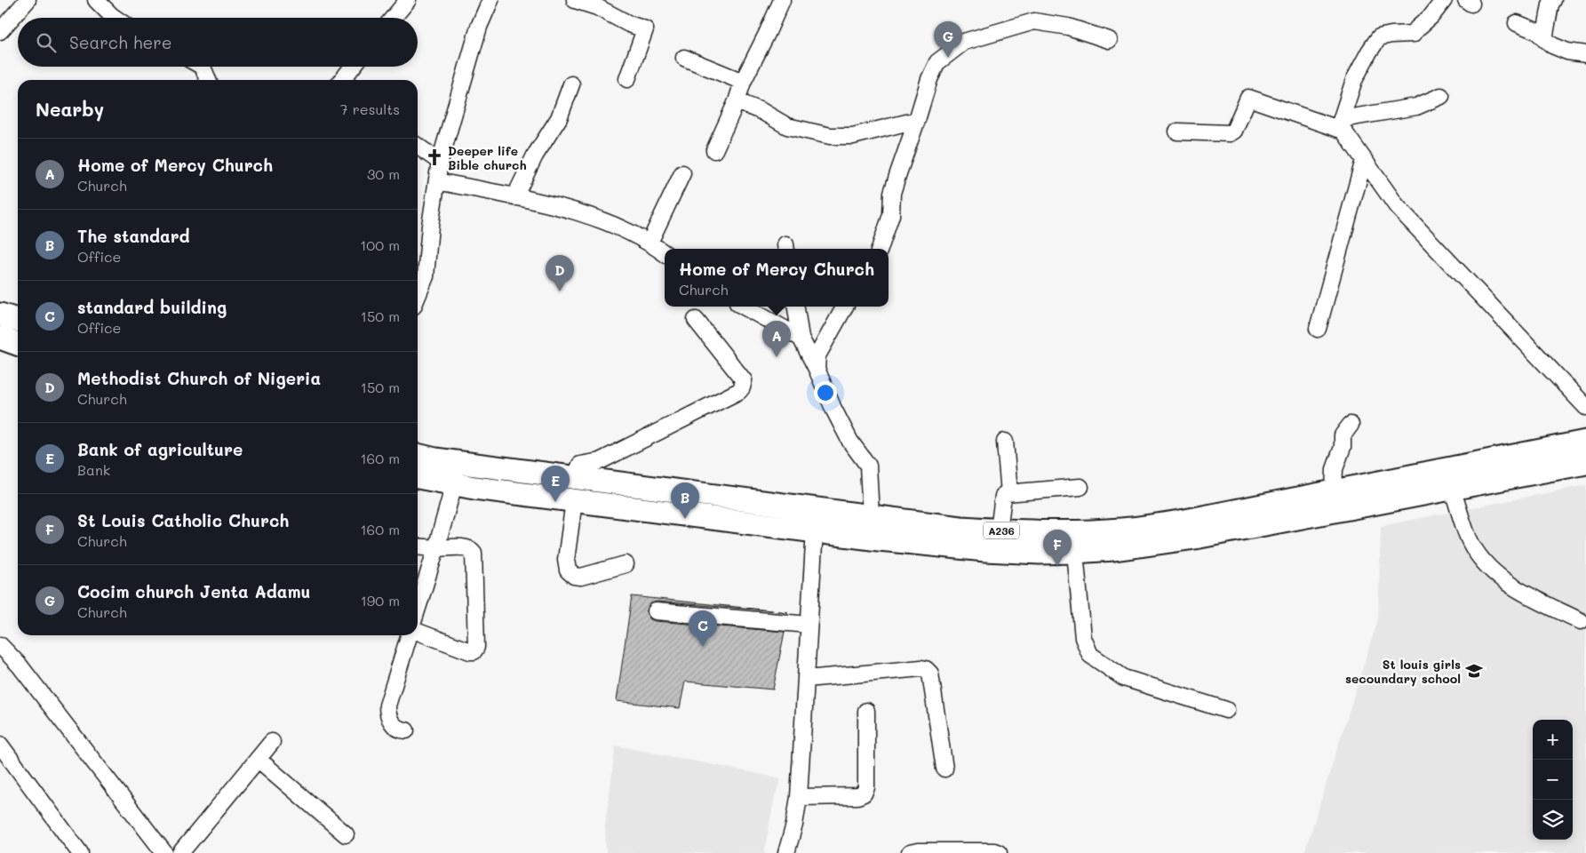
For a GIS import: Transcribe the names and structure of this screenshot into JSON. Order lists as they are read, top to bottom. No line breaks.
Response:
{"streets":{"highway":["A236"]},"places":{"church":["Deeper life Bible church"],"school or university":["St louis girls secoundary school"]},"page":{"search":"Search here","pins":["G","D","A","E","B","F","C"],"heading":["Nearby","7 results"],"list":[{"mark":"A","name":"Home of Mercy Church","note":"Church","value":"30 m"},{"mark":"B","name":"The standard","note":"Office","value":"100 m"},{"mark":"C","name":"standard building","note":"Office","value":"150 m"},{"mark":"D","name":"Methodist Church of Nigeria","note":"Church","value":"150 m"},{"mark":"E","name":"Bank of agriculture","note":"Bank","value":"160 m"},{"mark":"F","name":"St Louis Catholic Church","note":"Church","value":"160 m"},{"mark":"G","name":"Cocim church Jenta Adamu","note":"Church","value":"190 m"}],"popup":["Home of Mercy Church","Church"],"map_buttons":["+","−"]}}
